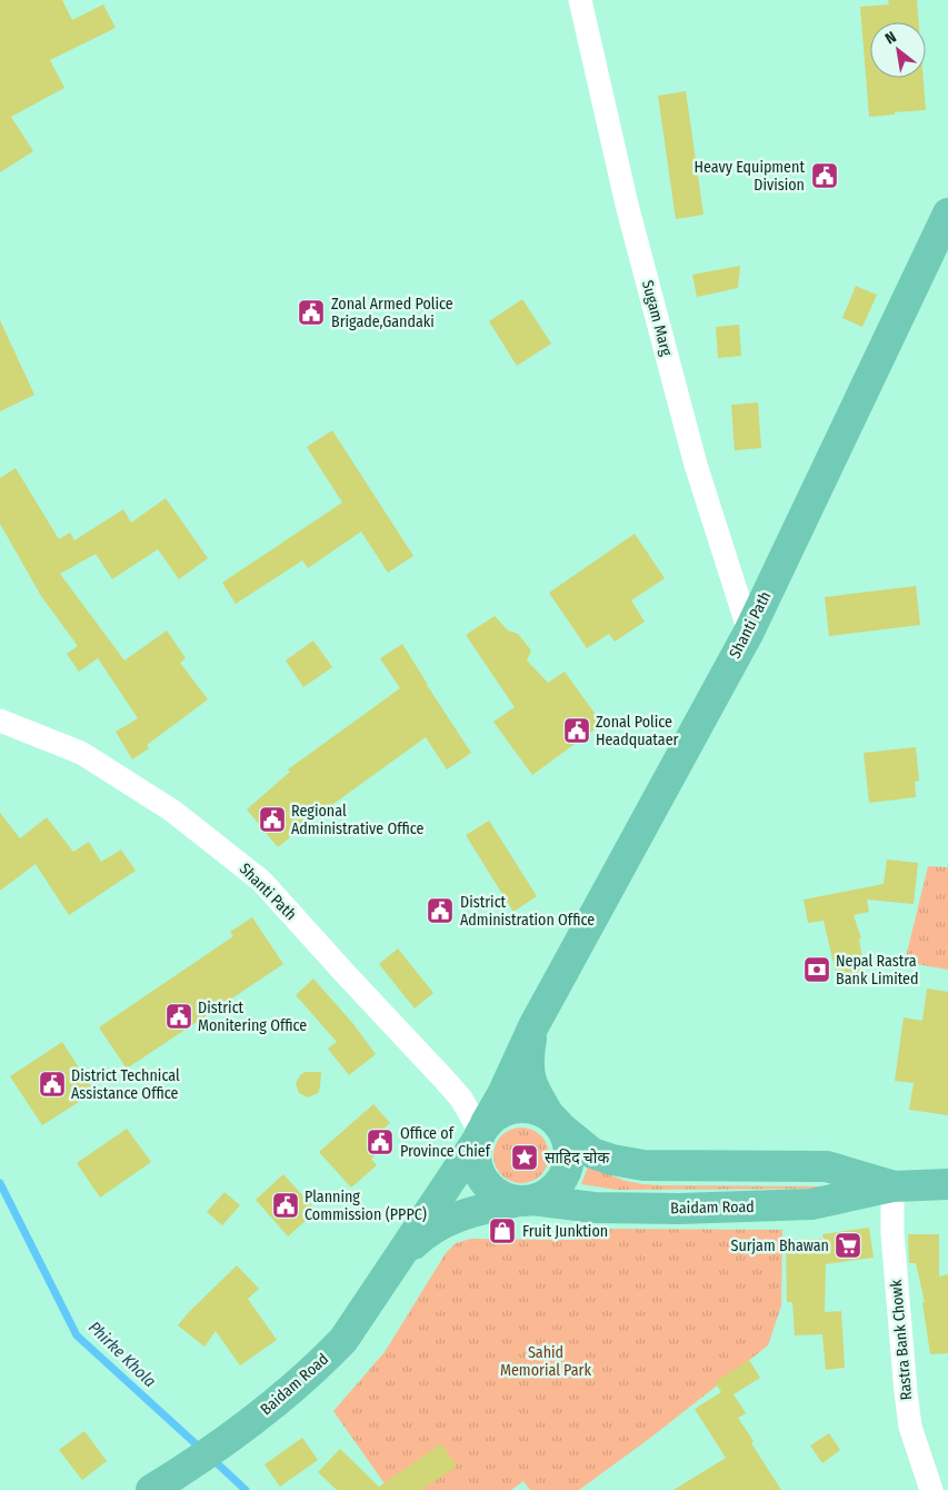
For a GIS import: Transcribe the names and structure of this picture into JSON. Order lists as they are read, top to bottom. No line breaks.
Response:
{"streets":{"main road":["Shanti Path","Baidam Road"],"street":["Sugam Marg","Rastra Bank Chowk"]},"crossings":[["Sugam Marg","Shanti Path"],["Shanti Path","Baidam Road"],["Baidam Road","Rastra Bank Chowk"]],"water":["Phirke Khola"],"parks":["Sahid Memorial Park"],"places":{"public building":["Heavy Equipment Division","Zonal Armed Police Brigade,Gandaki","Zonal Police Headquataer","Regional Administrative Office","District Administration Office","District Monitering Office","District Technical Assistance Office","Office of Province Chief","Planning Commission (PPPC)"],"bank":["Nepal Rastra Bank Limited"],"place":["साहिद चोक"],"shop":["Fruit Junktion"],"supermarket":["Surjam Bhawan"]},"north":"top left"}
